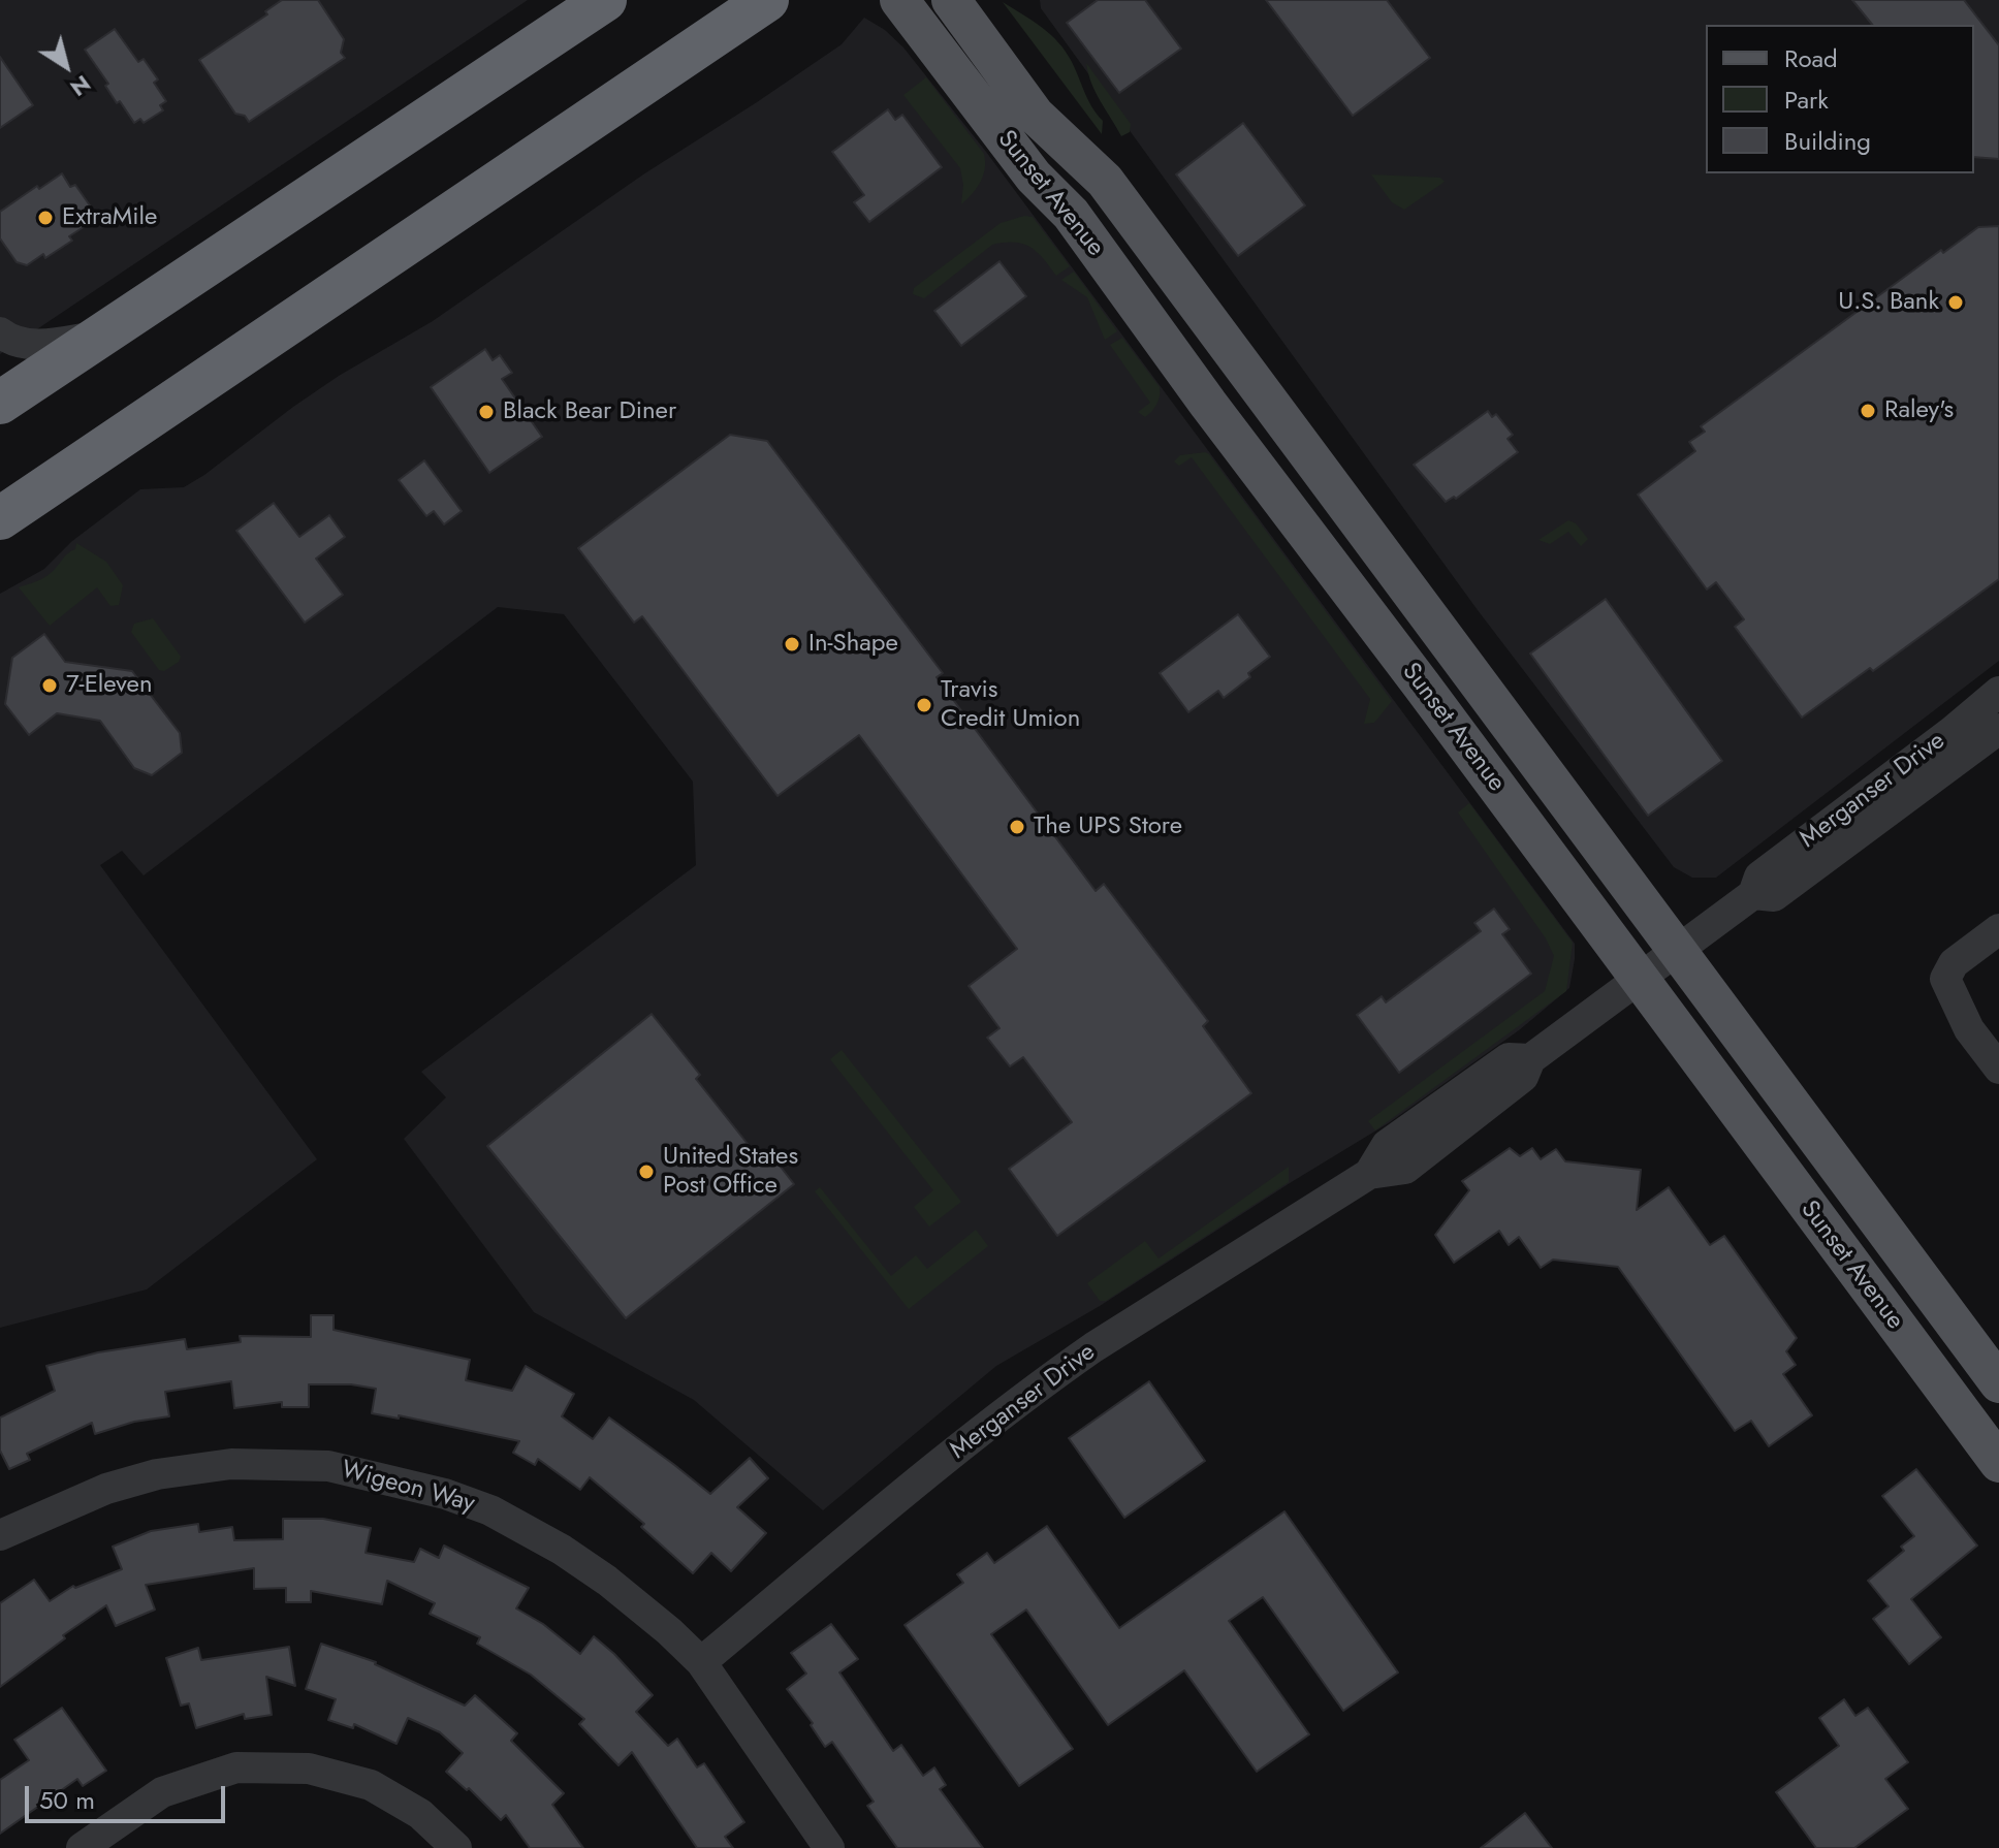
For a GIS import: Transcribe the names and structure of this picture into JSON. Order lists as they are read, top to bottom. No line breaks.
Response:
{"streets":{"main road":["Sunset Avenue"],"street":["Merganser Drive","Wigeon Way"]},"crossings":[["Sunset Avenue","Merganser Drive"],["Merganser Drive","Wigeon Way"]],"places":["ExtraMile","U.S. Bank","Raley's","Black Bear Diner","In-Shape","7-Eleven","Travis Credit Umion","The UPS Store","United States Post Office"],"legend":["Road","Park","Building"],"scale_bar":"50 m","north":"bottom right"}
